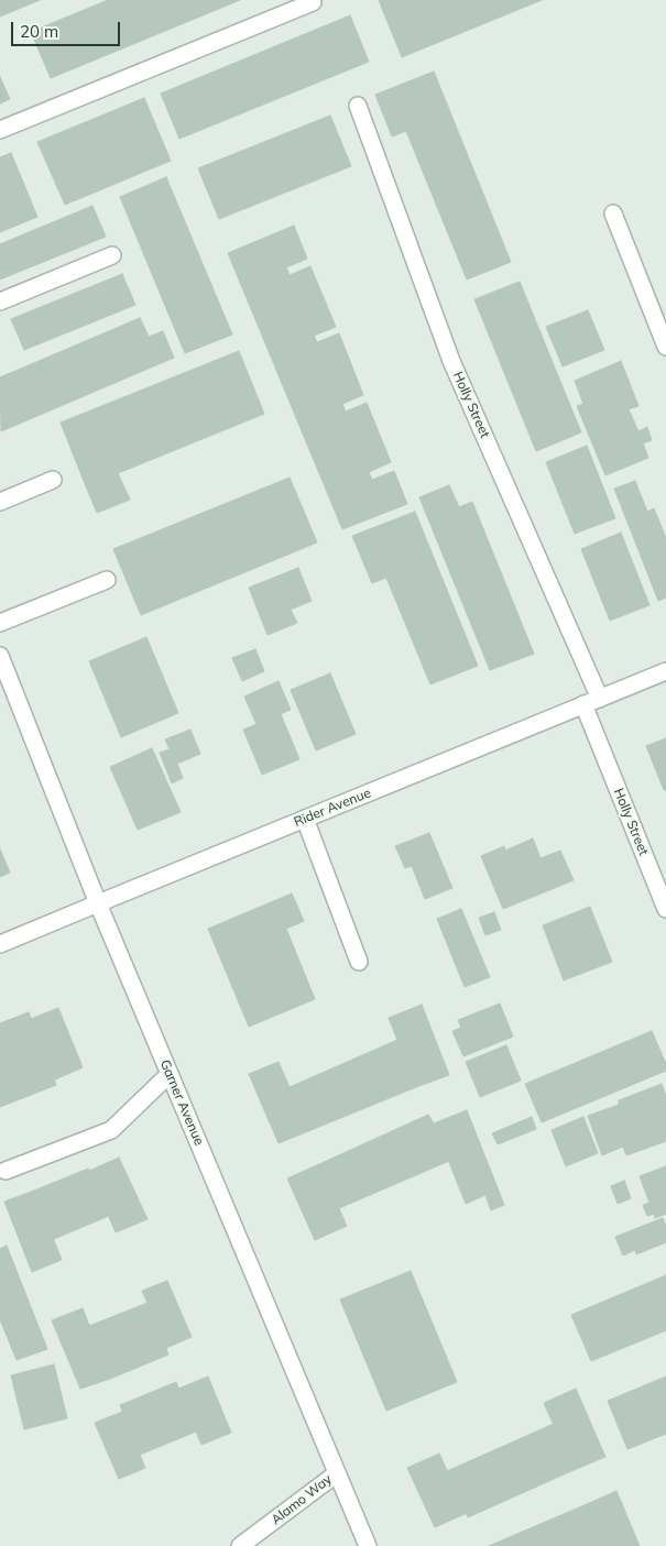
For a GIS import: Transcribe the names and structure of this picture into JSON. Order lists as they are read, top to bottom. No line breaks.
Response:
{"streets":{"street":["Holly Street","Rider Avenue","Garner Avenue","Alamo Way"]},"crossings":[["Holly Street","Rider Avenue"],["Rider Avenue","Garner Avenue"],["Garner Avenue","Alamo Way"]],"scale_bar":"20 m"}
